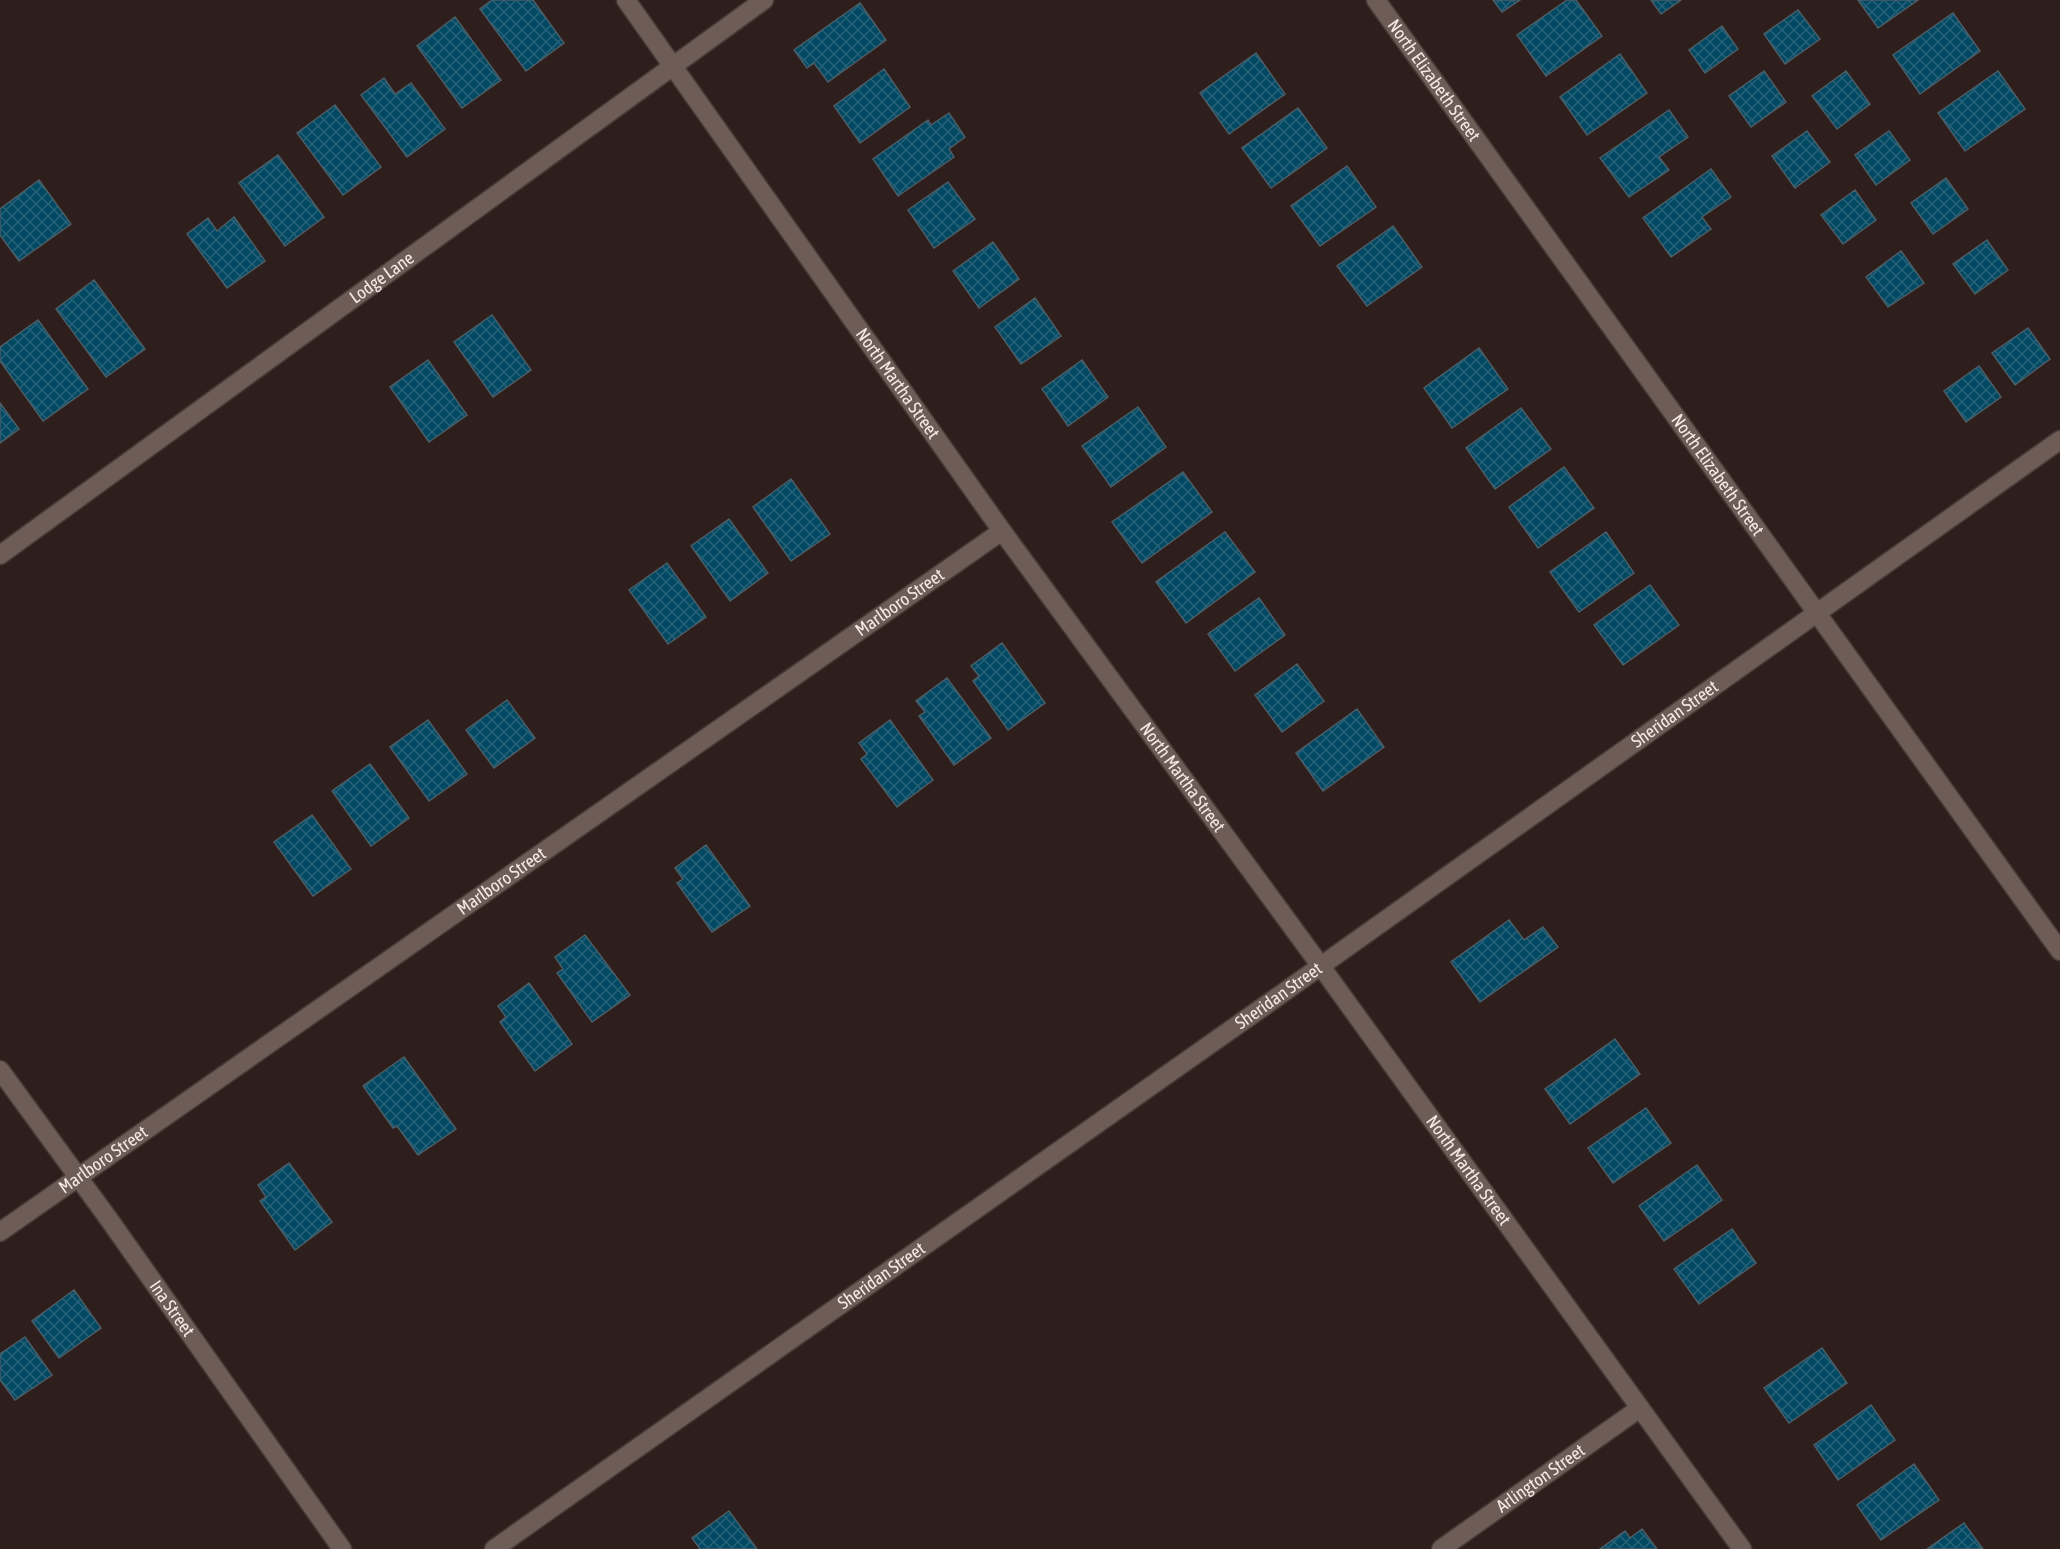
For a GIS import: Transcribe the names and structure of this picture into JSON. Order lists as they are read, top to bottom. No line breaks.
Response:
{"streets":{"street":["North Elizabeth Street","Lodge Lane","North Martha Street","Marlboro Street","Sheridan Street","Ina Street","Arlington Street"]},"crossings":[["North Elizabeth Street","Sheridan Street"],["Lodge Lane","North Martha Street"],["North Martha Street","Marlboro Street"],["North Martha Street","Sheridan Street"],["North Martha Street","Arlington Street"],["Marlboro Street","Ina Street"]]}
